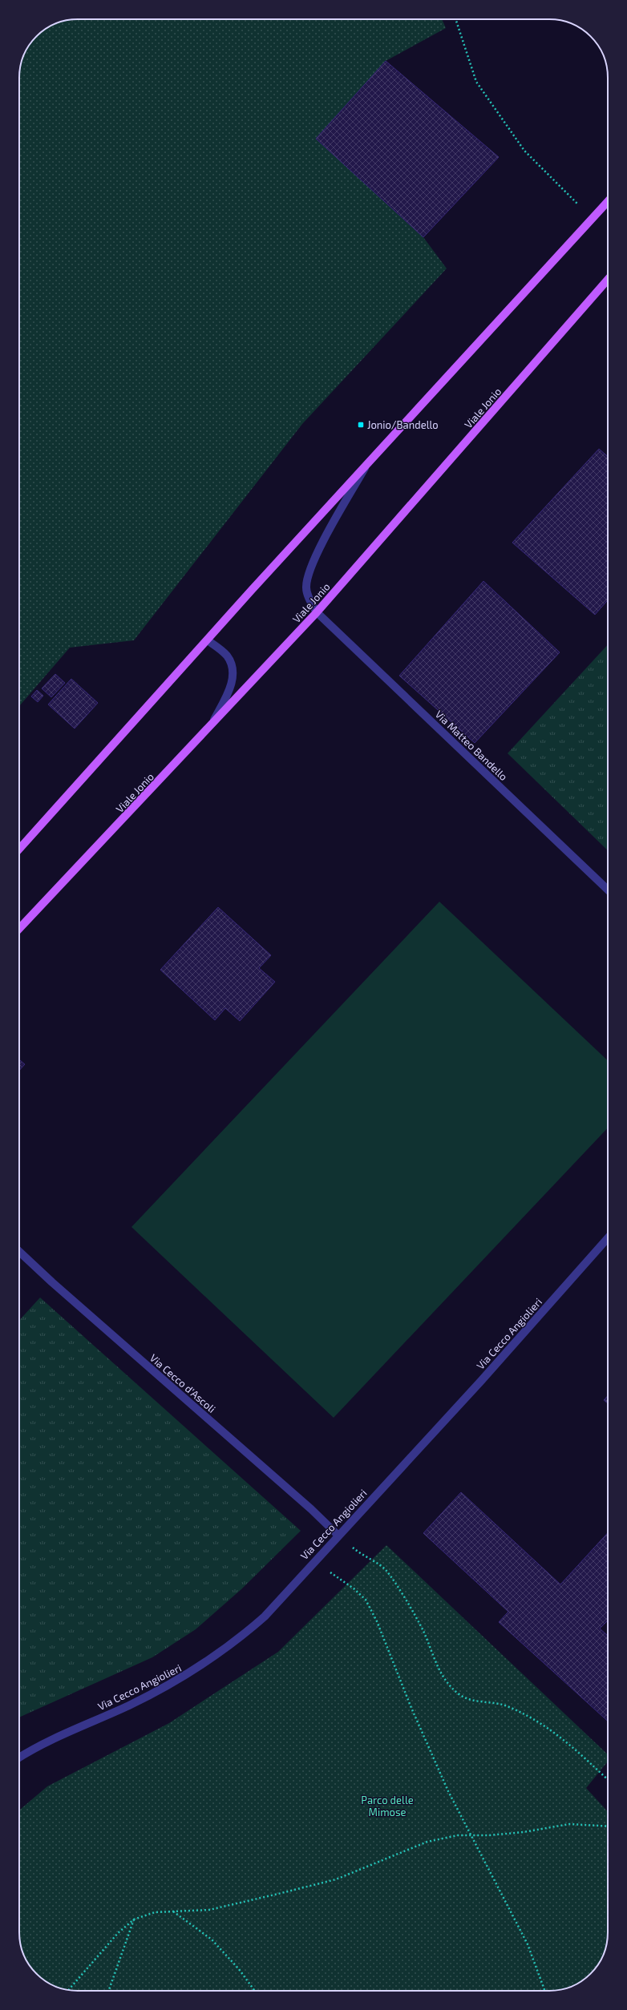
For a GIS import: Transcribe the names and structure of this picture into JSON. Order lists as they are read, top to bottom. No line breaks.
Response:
{"streets":{"main road":["Viale Jonio"],"street":["Via Matteo Bandello","Via Cecco Angiolieri","Via Cecco d'Ascoli"]},"crossings":[["Viale Jonio","Via Matteo Bandello"],["Via Cecco Angiolieri","Via Cecco d'Ascoli"]],"parks":["Parco delle Mimose"],"places":{"transit":["Jonio/Bandello"]}}
